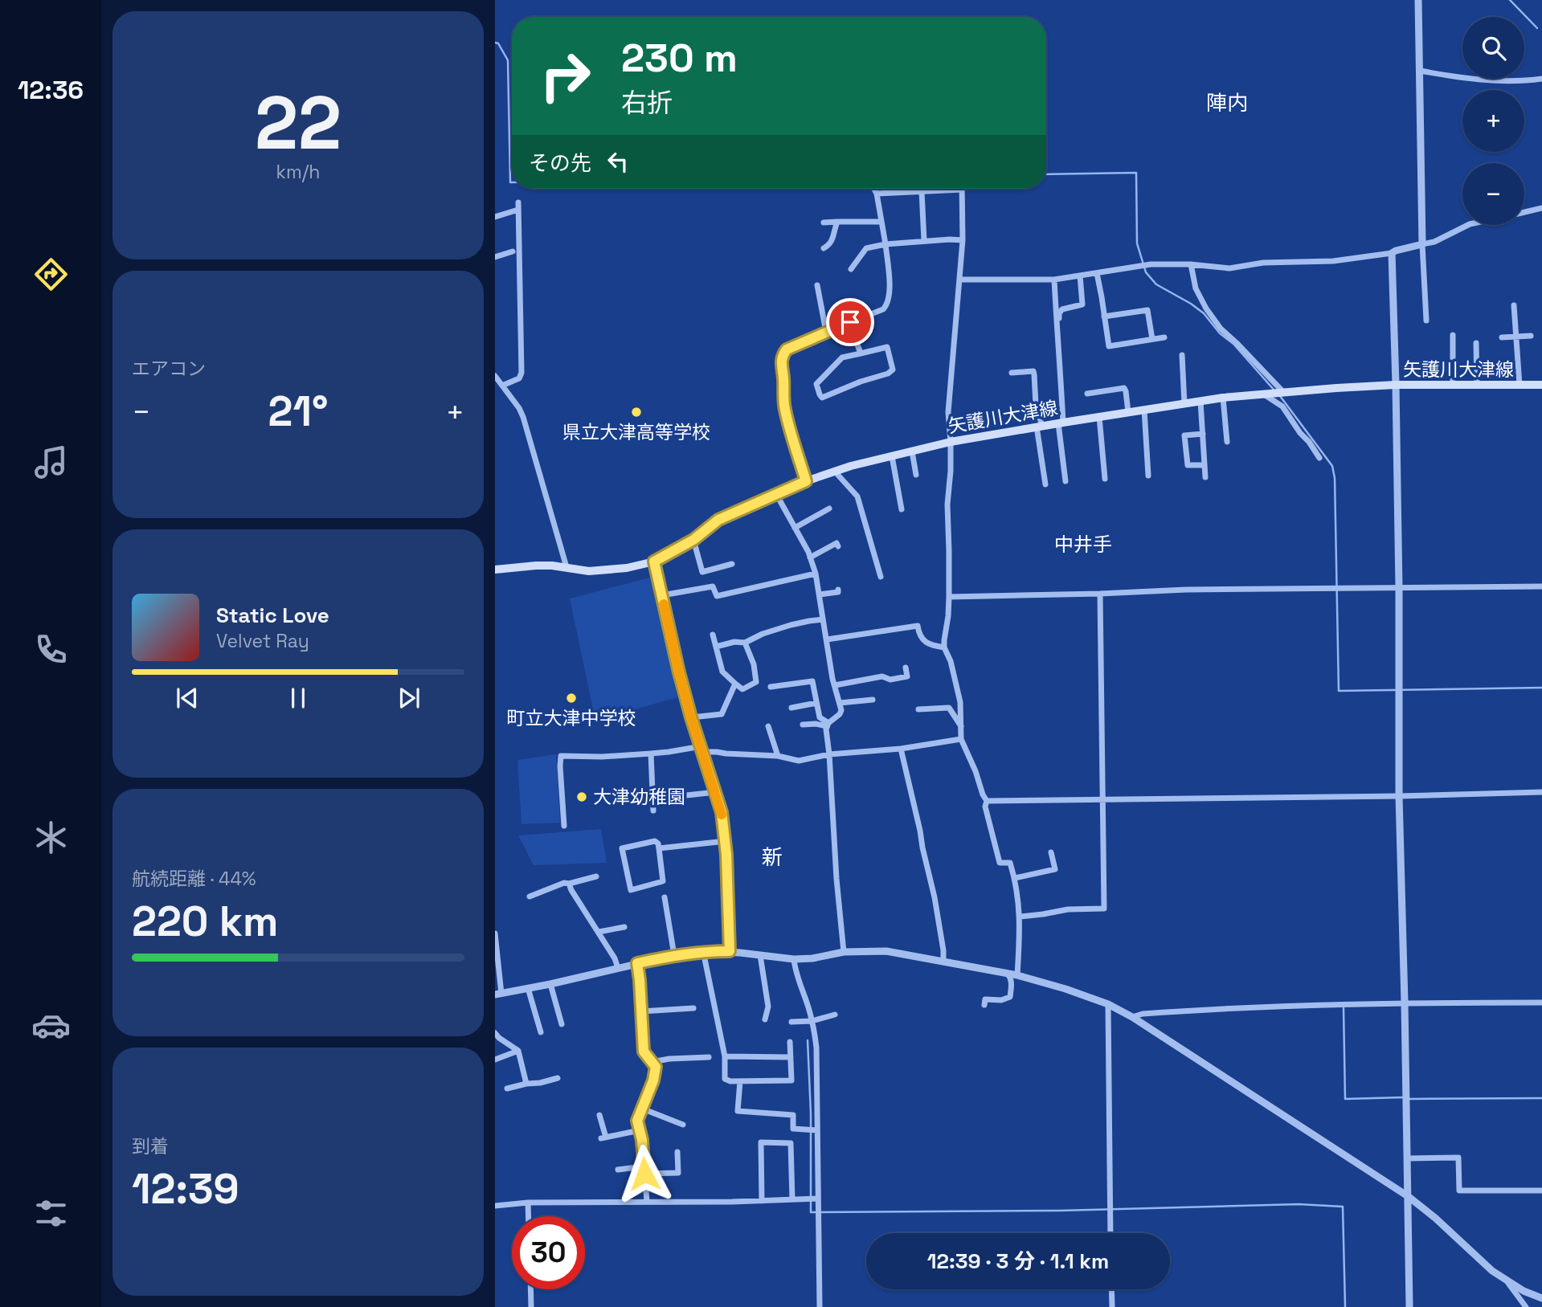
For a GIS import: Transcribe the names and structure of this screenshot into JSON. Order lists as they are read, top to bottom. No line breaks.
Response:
{"streets":{"main road":["矢護川大津線"]},"districts":["陣内","中井手","新"],"places":["県立大津高等学校","町立大津中学校","大津幼稚園"],"page":{"tabs":"12:36","tile":[["22","km/h"],"エアコン",["航続距離 · 44%","220 km"],["到着","12:39"]],"map_buttons":["+","−"],"turn":["230 m","右折"],"then":"その先","heat":["−","21°","+"],"song":["Static Love","Velvet Ray"],"limit":"30","trip":"12:39 · 3 分 · 1.1 km"}}
